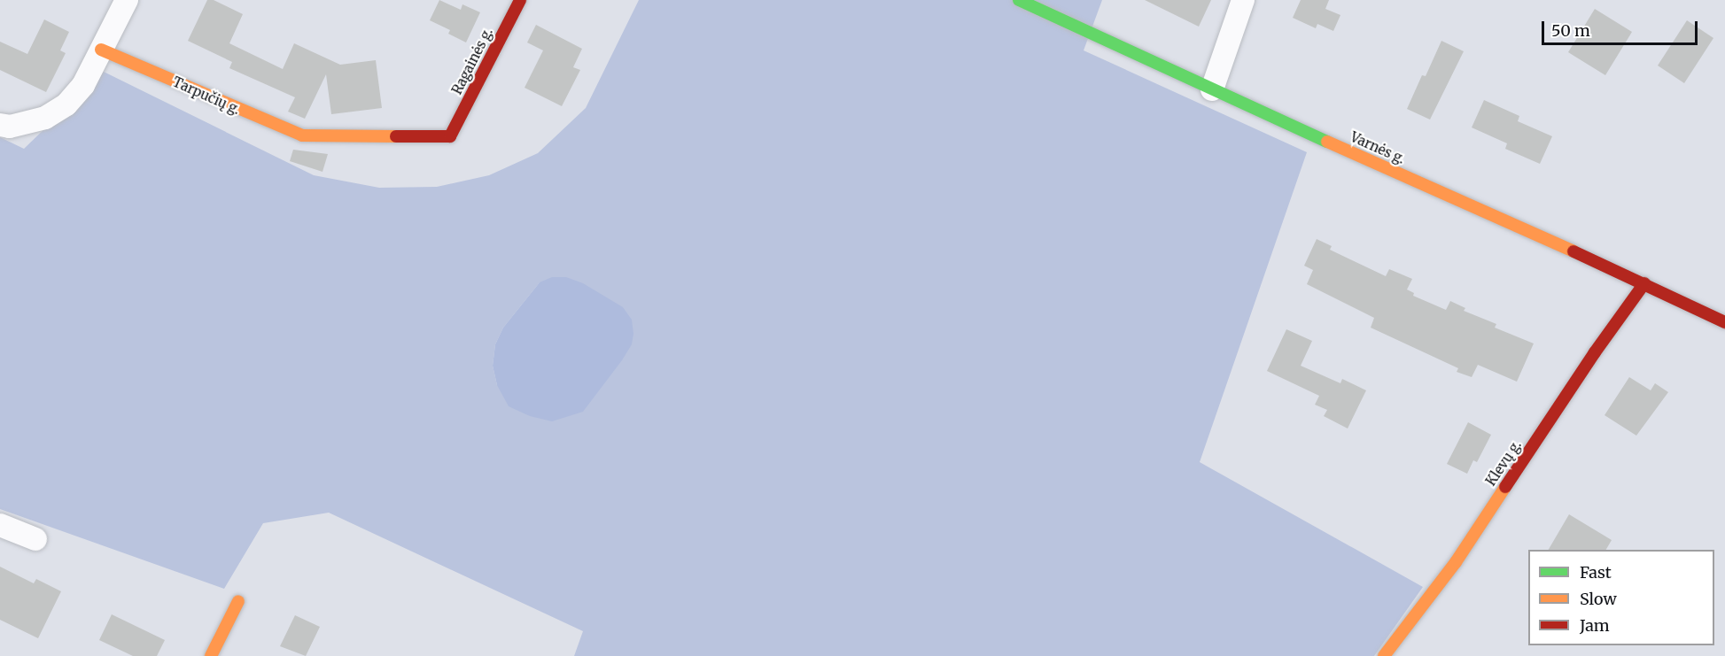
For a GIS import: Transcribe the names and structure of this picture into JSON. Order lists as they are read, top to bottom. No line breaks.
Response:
{"streets":{"street":["Ragainės g.","Tarpučių g.","Varnės g.","Klevų g."]},"crossings":[["Ragainės g.","Tarpučių g."],["Varnės g.","Klevų g."]],"legend":["Fast","Slow","Jam"],"scale_bar":"50 m"}
